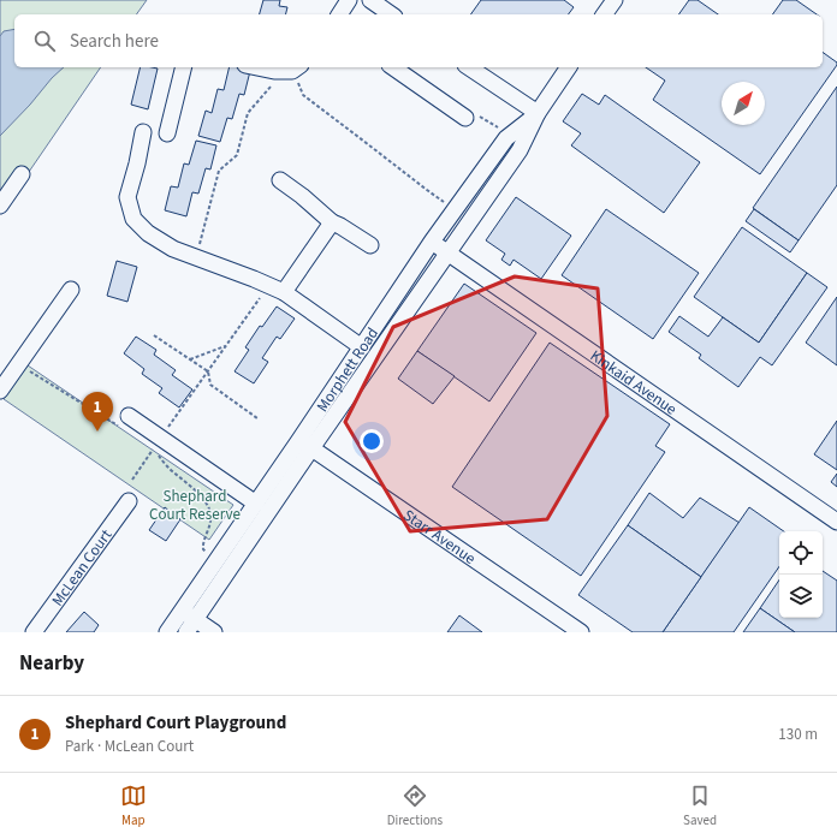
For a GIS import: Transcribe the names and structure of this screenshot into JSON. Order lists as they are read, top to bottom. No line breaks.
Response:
{"streets":{"street":["Morphett Road","Kinkaid Avenue","Starr Avenue","McLean Court"]},"crossings":[["Morphett Road","Kinkaid Avenue"],["Morphett Road","Starr Avenue"]],"parks":["Shephard Court Reserve"],"north":"top right","page":{"search":"Search here","pins":"1","heading":"Nearby","list":[{"mark":"1","name":"Shephard Court Playground","note":"Park · McLean Court","value":"130 m"}],"nav":["Map","Directions","Saved"]}}
